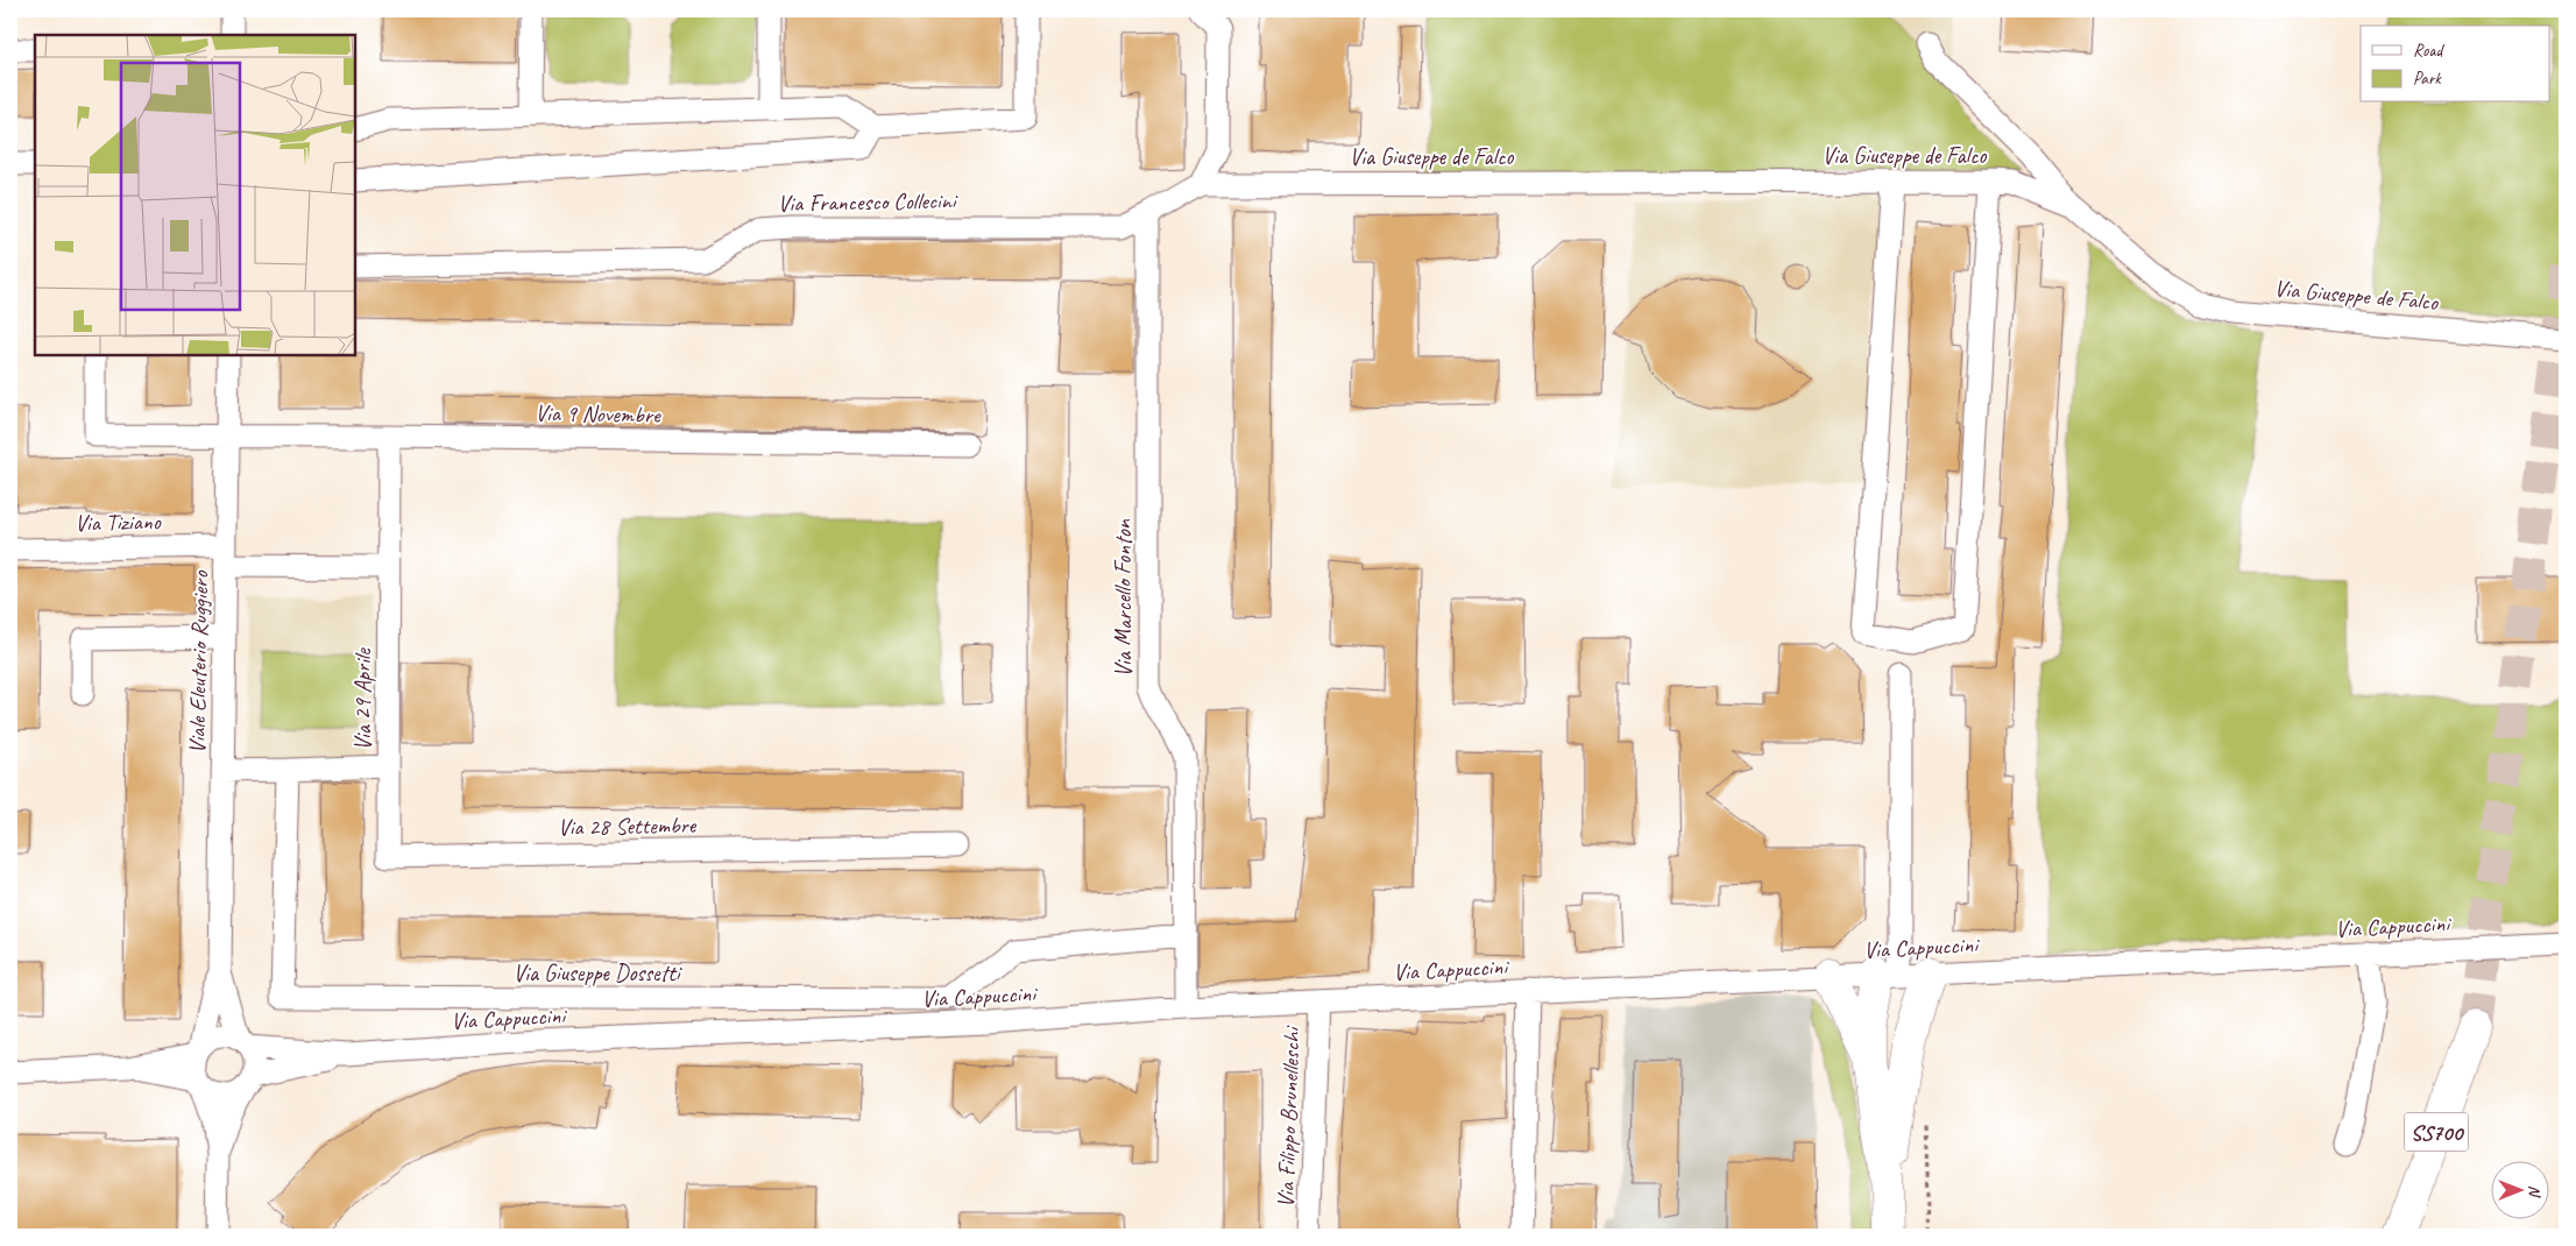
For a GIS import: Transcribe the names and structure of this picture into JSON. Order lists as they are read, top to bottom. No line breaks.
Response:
{"streets":{"highway":["SS700"],"street":["Via Giuseppe de Falco","Via Francesco Collecini","Via 9 Novembre","Via Tiziano","Via Marcello Fonton","Viale Eleuterio Ruggiero","Via 29 Aprile","Via 28 Settembre","Via Cappuccini","Via Giuseppe Dossetti","Via Filippo Brunelleschi"]},"crossings":[["Via Giuseppe de Falco","Via Francesco Collecini"],["Via Francesco Collecini","Via Marcello Fonton"],["Via 9 Novembre","Viale Eleuterio Ruggiero"],["Via 9 Novembre","Via 29 Aprile"],["Via Tiziano","Viale Eleuterio Ruggiero"],["Via Marcello Fonton","Via Cappuccini"],["Via Marcello Fonton","Via Giuseppe Dossetti"],["Viale Eleuterio Ruggiero","Via Cappuccini"],["Via 29 Aprile","Via 28 Settembre"],["Via 29 Aprile","Via Giuseppe Dossetti"],["Via Cappuccini","Via Filippo Brunelleschi"]],"legend":["Road","Park"],"north":"right"}
